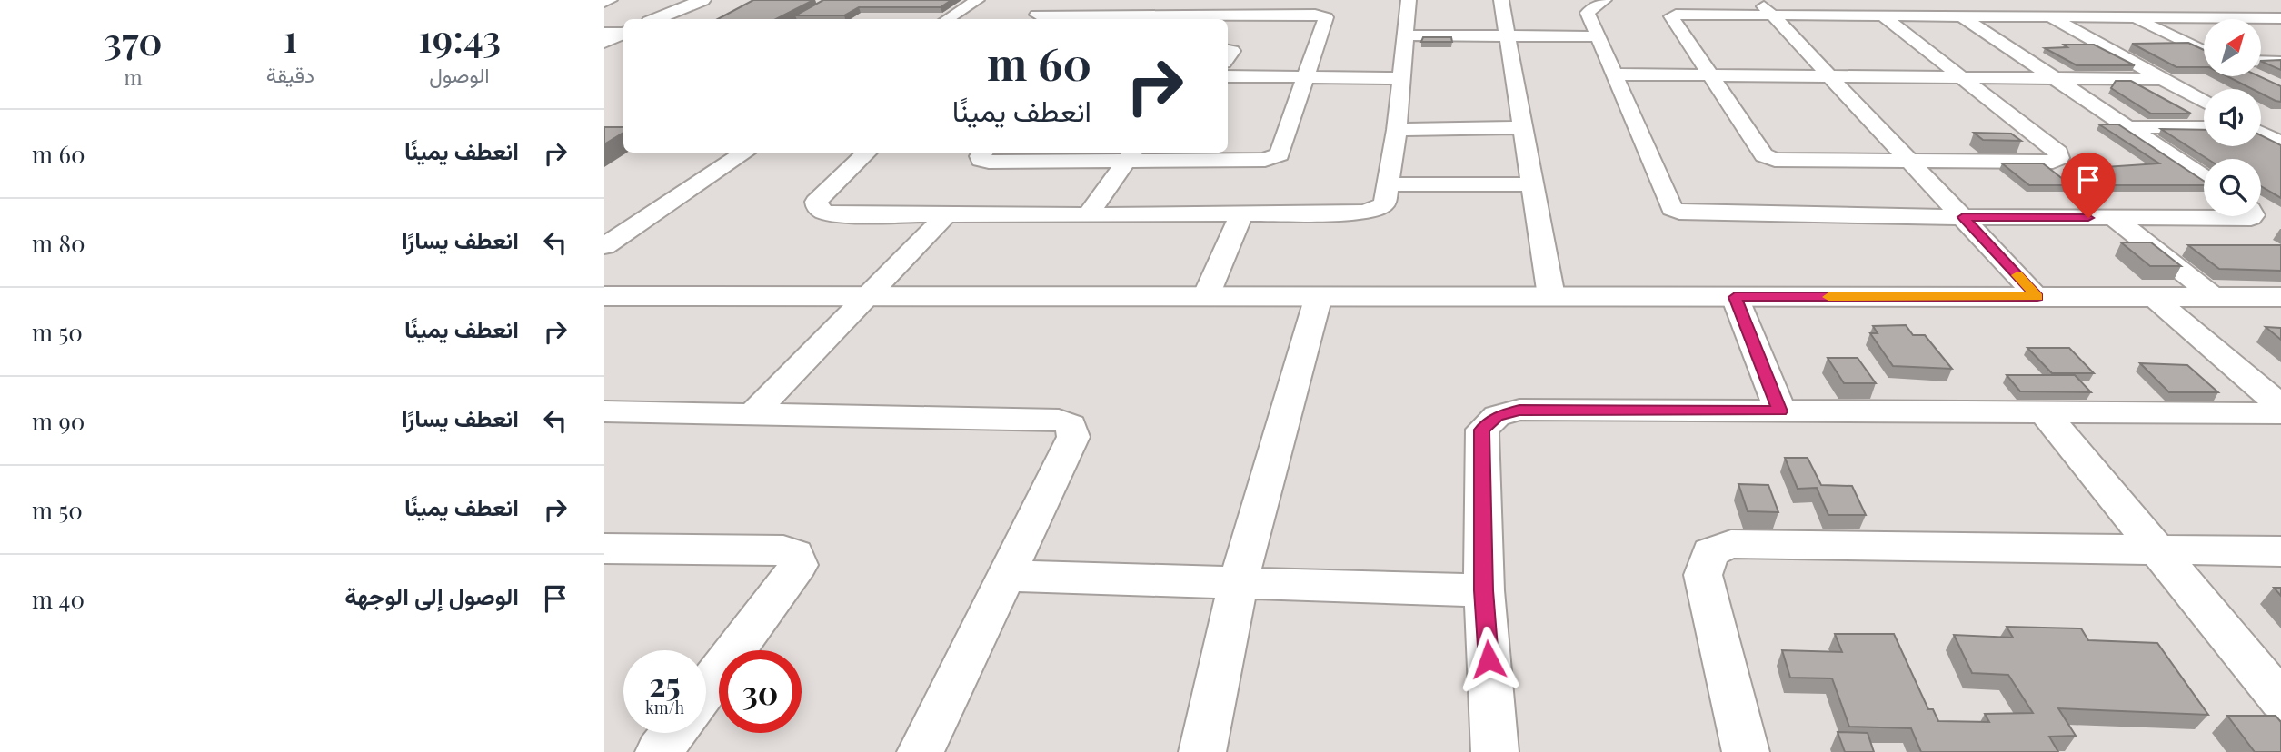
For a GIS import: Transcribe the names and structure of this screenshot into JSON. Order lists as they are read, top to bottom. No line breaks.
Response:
{"north":"top right","page":{"eta":["19:43","الوصول","1","دقيقة","370","m"],"turn":["60 m","انعطف يمينًا"],"list":[{"name":"انعطف يمينًا","value":"60 m"},{"name":"انعطف يسارًا","value":"80 m"},{"name":"انعطف يمينًا","value":"50 m"},{"name":"انعطف يسارًا","value":"90 m"},{"name":"انعطف يمينًا","value":"50 m"},{"name":"الوصول إلى الوجهة","value":"40 m"}],"speed":"25 km/h","limit":"30"}}
